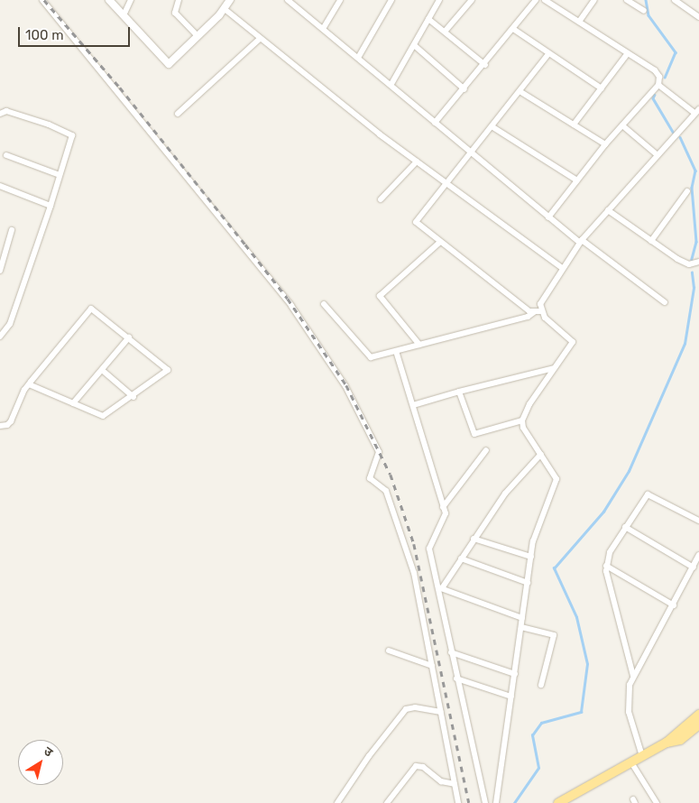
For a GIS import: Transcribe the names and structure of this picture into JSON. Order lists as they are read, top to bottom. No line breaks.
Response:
{"scale_bar":"100 m","north":"top right"}
